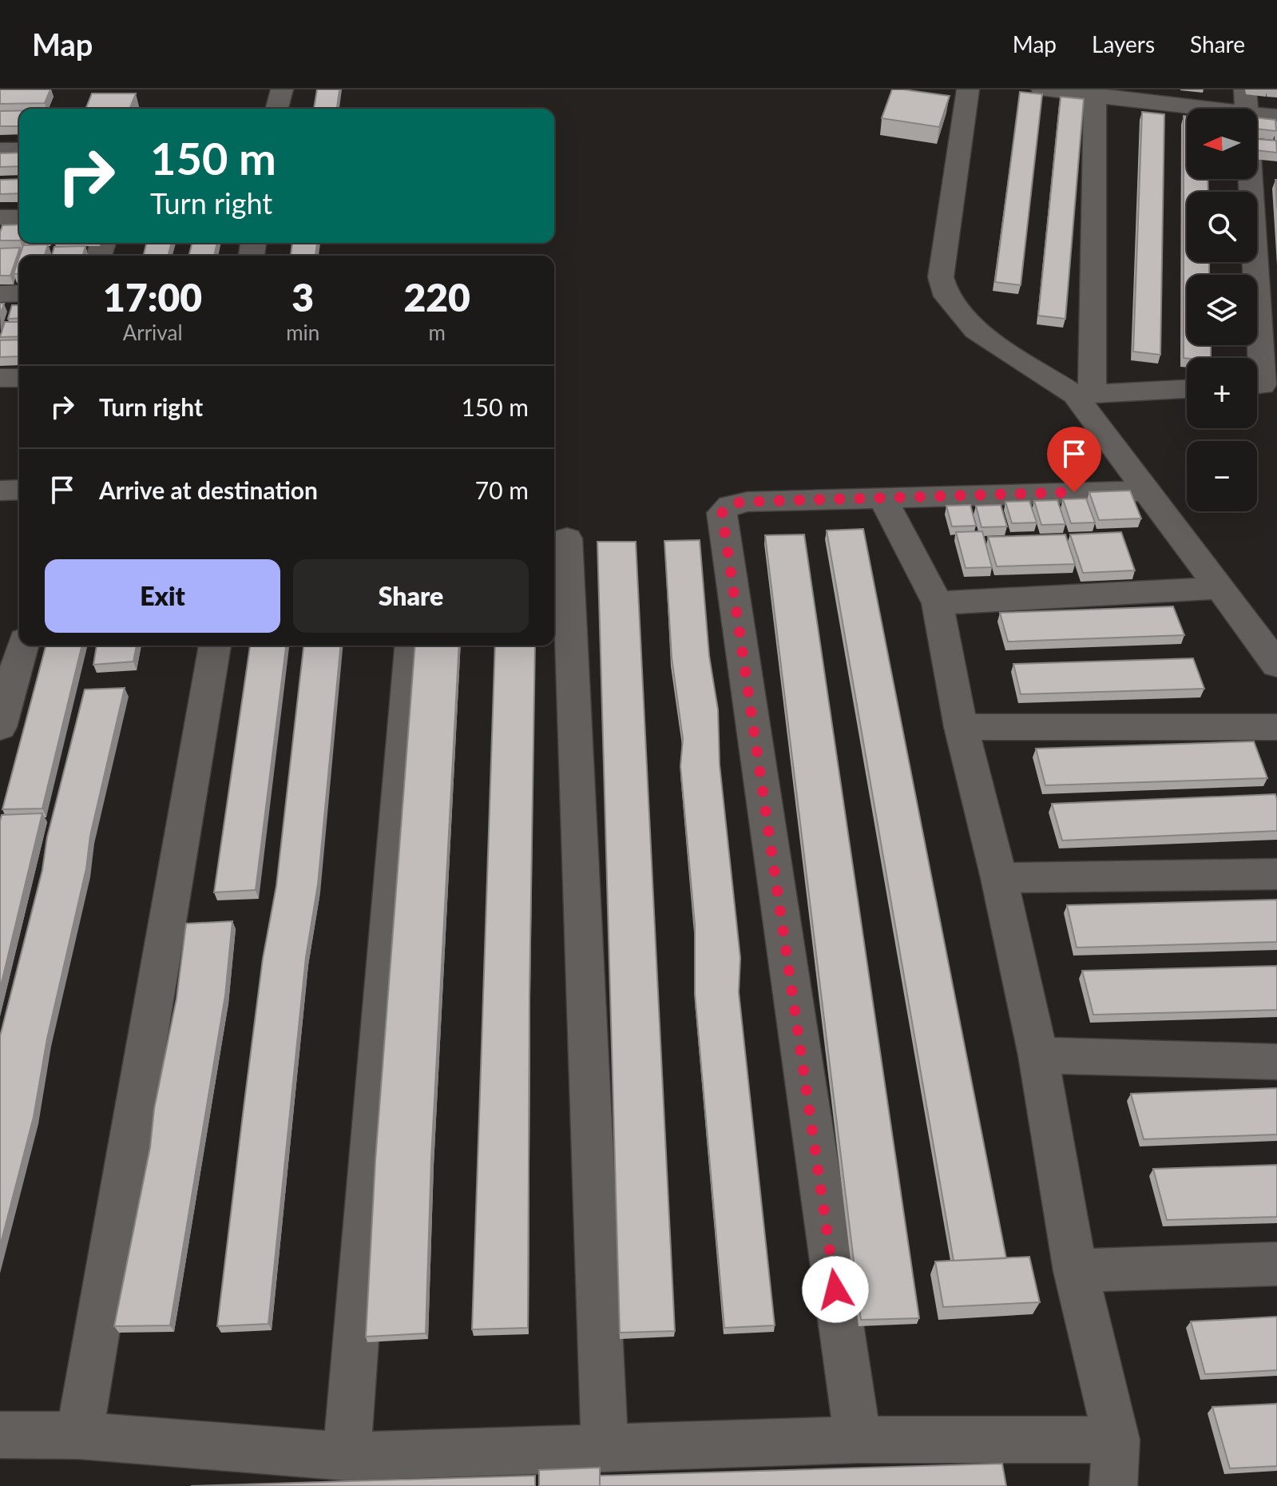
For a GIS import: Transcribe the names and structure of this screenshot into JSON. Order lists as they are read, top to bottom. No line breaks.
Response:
{"north":"left","page":{"header":"Map","nav":["Map","Layers","Share"],"map_buttons":["+","−"],"turn":["150 m","Turn right"],"eta":["17:00","Arrival","3","min","220","m"],"list":[{"name":"Turn right","value":"150 m"},{"name":"Arrive at destination","value":"70 m"}],"buttons":["Exit","Share"]}}
